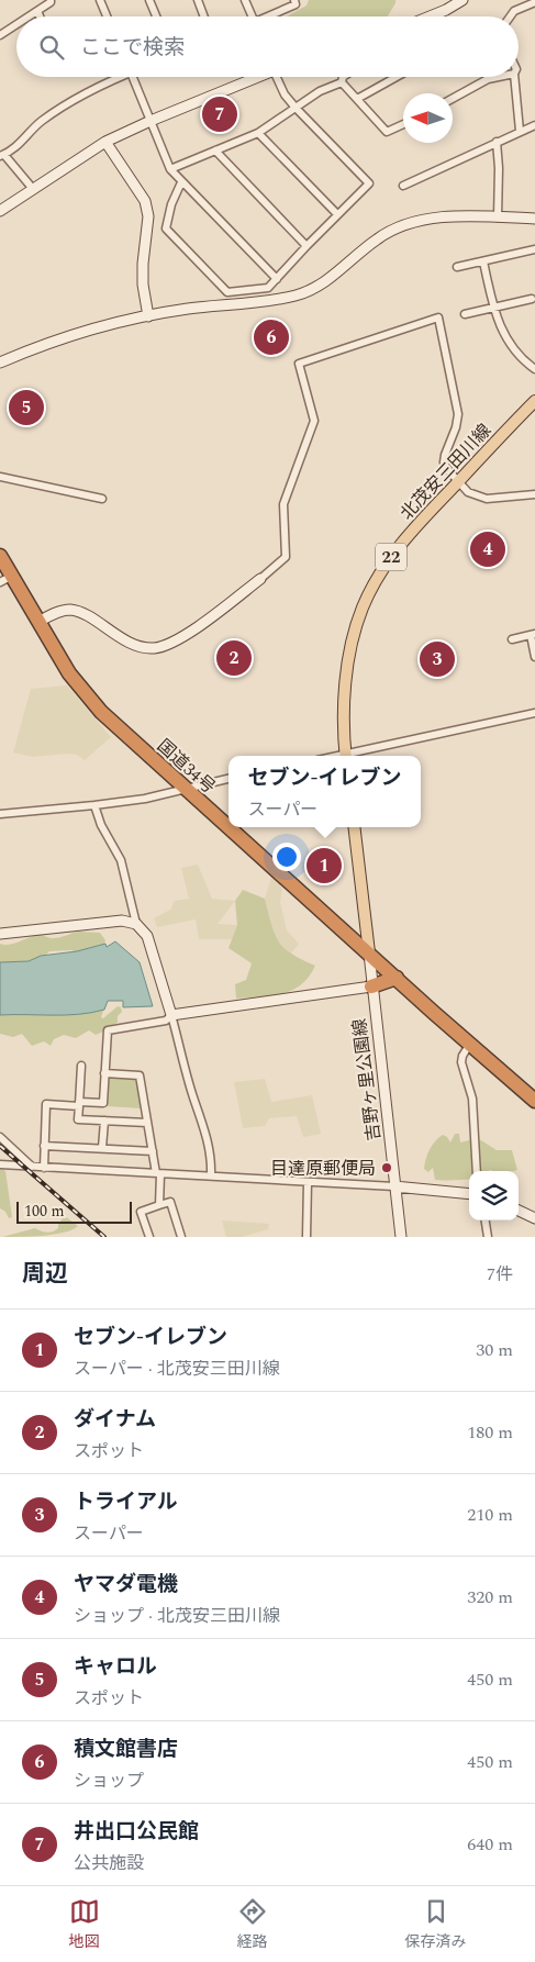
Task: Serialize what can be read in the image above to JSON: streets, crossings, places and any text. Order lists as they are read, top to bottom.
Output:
{
  "streets": {
    "highway": ["国道34号"],
    "main road": ["北茂安三田川線", "22"],
    "street": ["吉野ヶ里公園線"]
  },
  "crossings": [
    ["国道34号", "吉野ヶ里公園線"]
  ],
  "places": ["目達原郵便局"],
  "scale_bar": "100 m",
  "north": "left",
  "page": {
    "search": "ここで検索",
    "pins": [
      "7",
      "6",
      "5",
      "4",
      "2",
      "3",
      "1"
    ],
    "popup": ["セブン-イレブン", "スーパー"],
    "scale": "100 m",
    "heading": ["周辺", "7件"],
    "list": [
      {
        "mark": "1",
        "name": "セブン-イレブン",
        "note": "スーパー · 北茂安三田川線",
        "value": "30 m"
      },
      {
        "mark": "2",
        "name": "ダイナム",
        "note": "スポット",
        "value": "180 m"
      },
      {
        "mark": "3",
        "name": "トライアル",
        "note": "スーパー",
        "value": "210 m"
      },
      {
        "mark": "4",
        "name": "ヤマダ電機",
        "note": "ショップ · 北茂安三田川線",
        "value": "320 m"
      },
      {
        "mark": "5",
        "name": "キャロル",
        "note": "スポット",
        "value": "450 m"
      },
      {
        "mark": "6",
        "name": "積文館書店",
        "note": "ショップ",
        "value": "450 m"
      },
      {
        "mark": "7",
        "name": "井出口公民館",
        "note": "公共施設",
        "value": "640 m"
      }
    ],
    "nav": ["地図", "経路", "保存済み"]
  }
}
